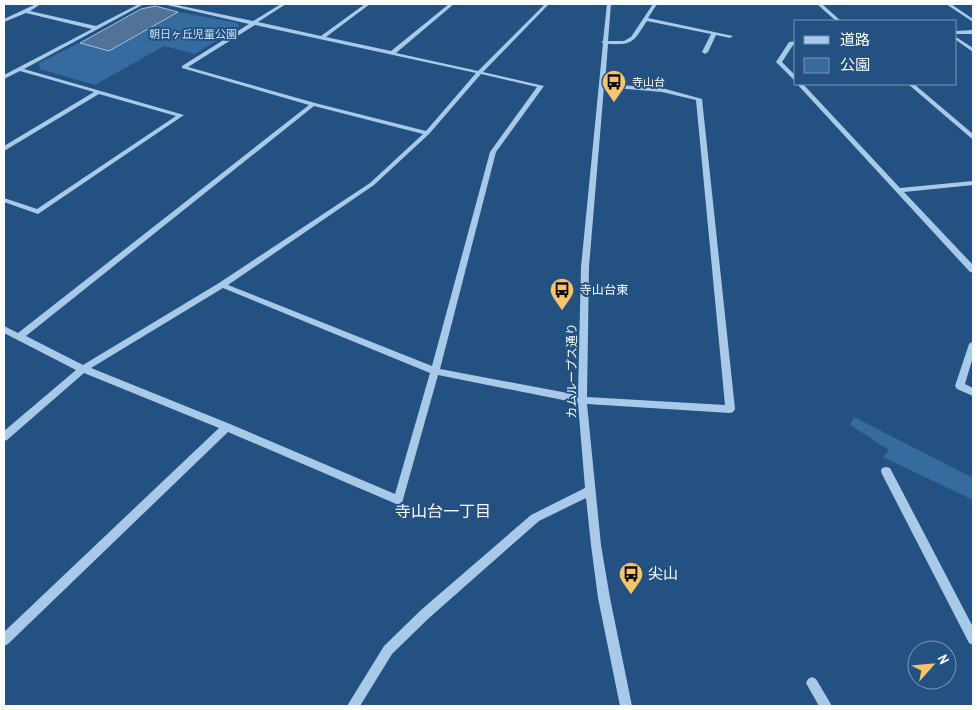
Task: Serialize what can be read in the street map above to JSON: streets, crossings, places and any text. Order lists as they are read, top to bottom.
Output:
{
  "streets": {
    "street": ["カムループス通り"]
  },
  "districts": ["寺山台一丁目"],
  "parks": ["朝日ヶ丘児童公園"],
  "places": {
    "bus stop": ["寺山台", "寺山台東", "尖山"]
  },
  "legend": ["道路", "公園"],
  "north": "top right"
}
